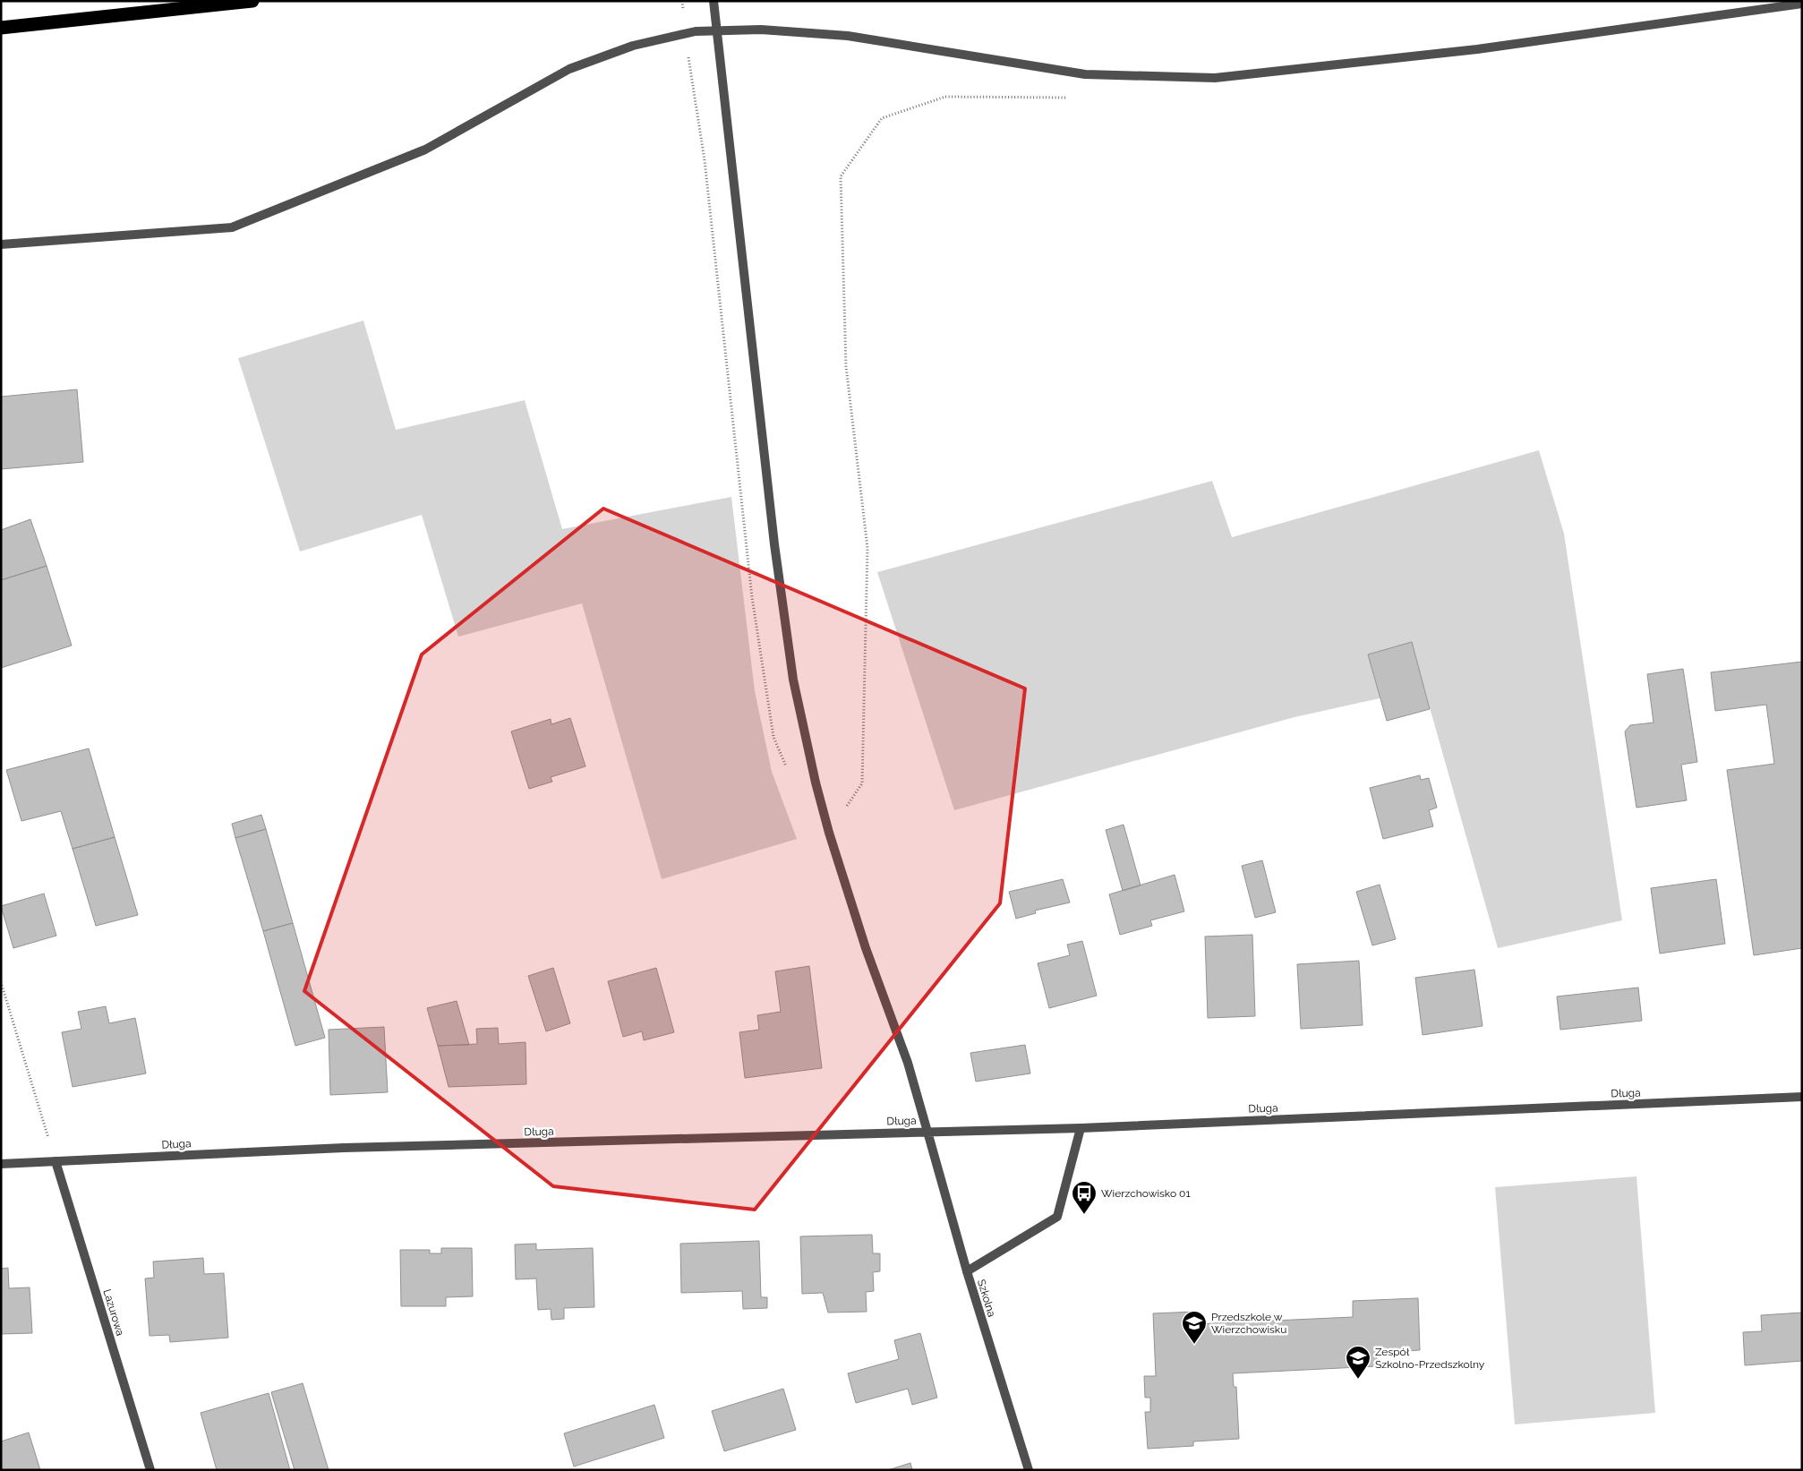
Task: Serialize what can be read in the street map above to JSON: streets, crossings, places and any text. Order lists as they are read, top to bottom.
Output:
{
  "streets": {
    "street": ["Długa", "Szkolna", "Lazurowa"]
  },
  "crossings": [
    ["Długa", "Szkolna"],
    ["Długa", "Lazurowa"]
  ],
  "places": {
    "bus stop": ["Wierzchowisko 01"],
    "school or university": ["Przedszkole w Wierzchowisku", "Zespół Szkolno-Przedszkolny"]
  }
}
